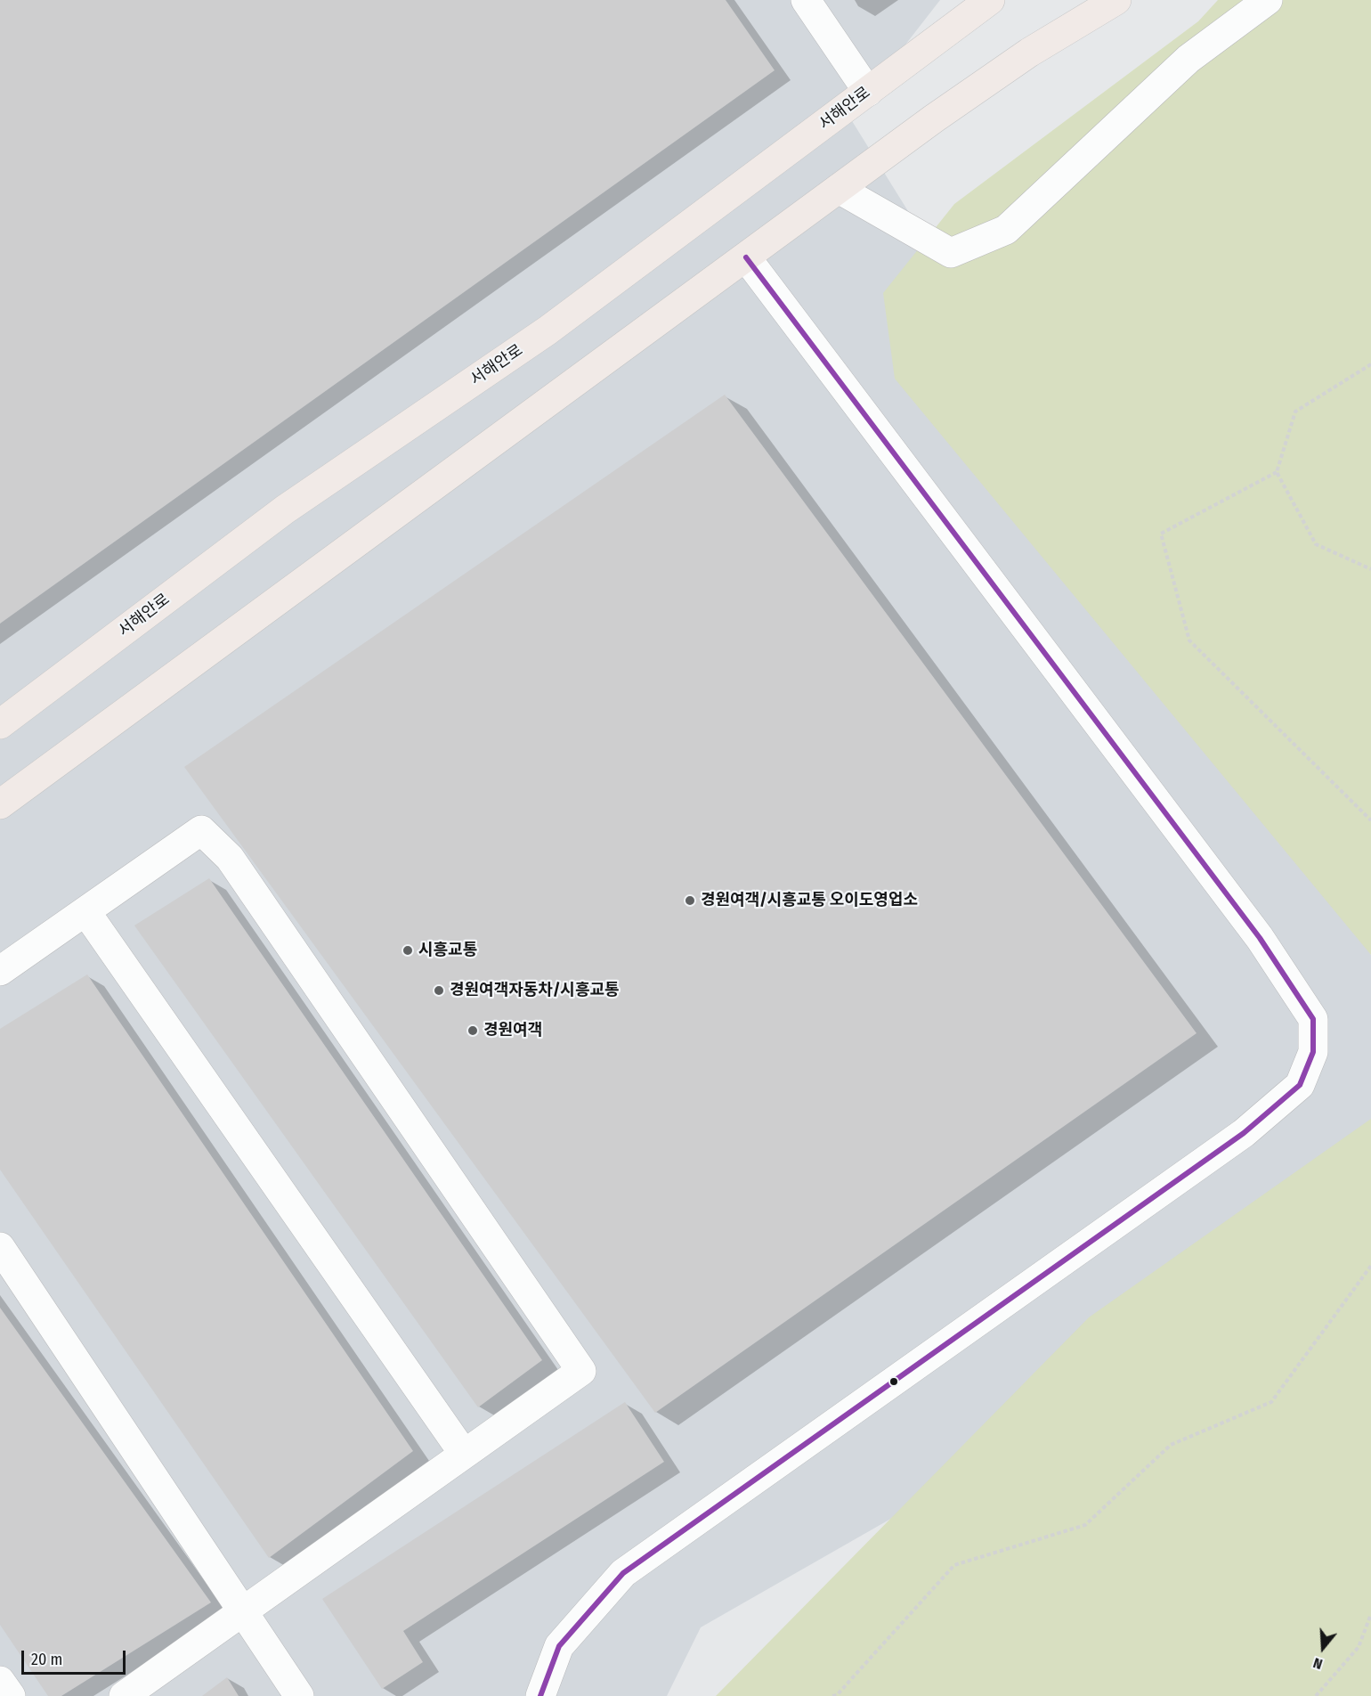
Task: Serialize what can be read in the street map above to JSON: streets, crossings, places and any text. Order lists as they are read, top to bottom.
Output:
{
  "streets": {
    "main road": ["서해안로"]
  },
  "places": [
    "경원여객/시흥교통 오이도영업소",
    "시흥교통",
    "경원여객자동차/시흥교통",
    "경원여객"
  ],
  "scale_bar": "20 m",
  "north": "bottom"
}
